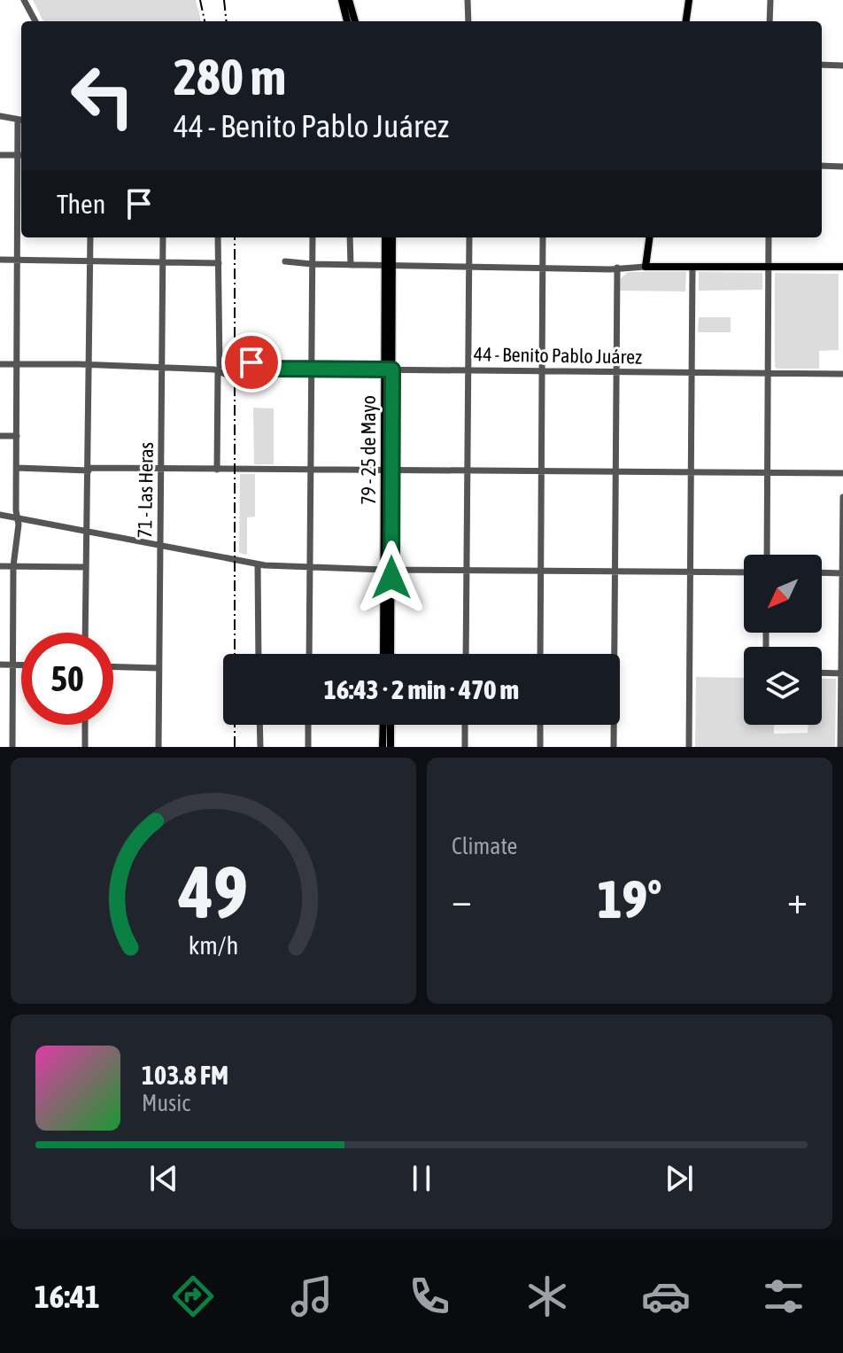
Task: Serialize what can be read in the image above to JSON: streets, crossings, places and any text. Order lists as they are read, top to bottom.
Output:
{
  "streets": {
    "main road": ["79 - 25 de Mayo"],
    "street": ["44 - Benito Pablo Juárez", "71 - Las Heras"]
  },
  "crossings": [
    ["44 - Benito Pablo Juárez", "79 - 25 de Mayo"]
  ],
  "north": "bottom left",
  "page": {
    "turn": ["280 m", "44 - Benito Pablo Juárez"],
    "then": "Then",
    "limit": "50",
    "trip": "16:43 · 2 min · 470 m",
    "tile": "Climate",
    "heat": ["−", "19°", "+"],
    "song": ["103.8 FM", "Music"],
    "tabs": "16:41",
    "gauge": ["49", "km/h"]
  }
}
